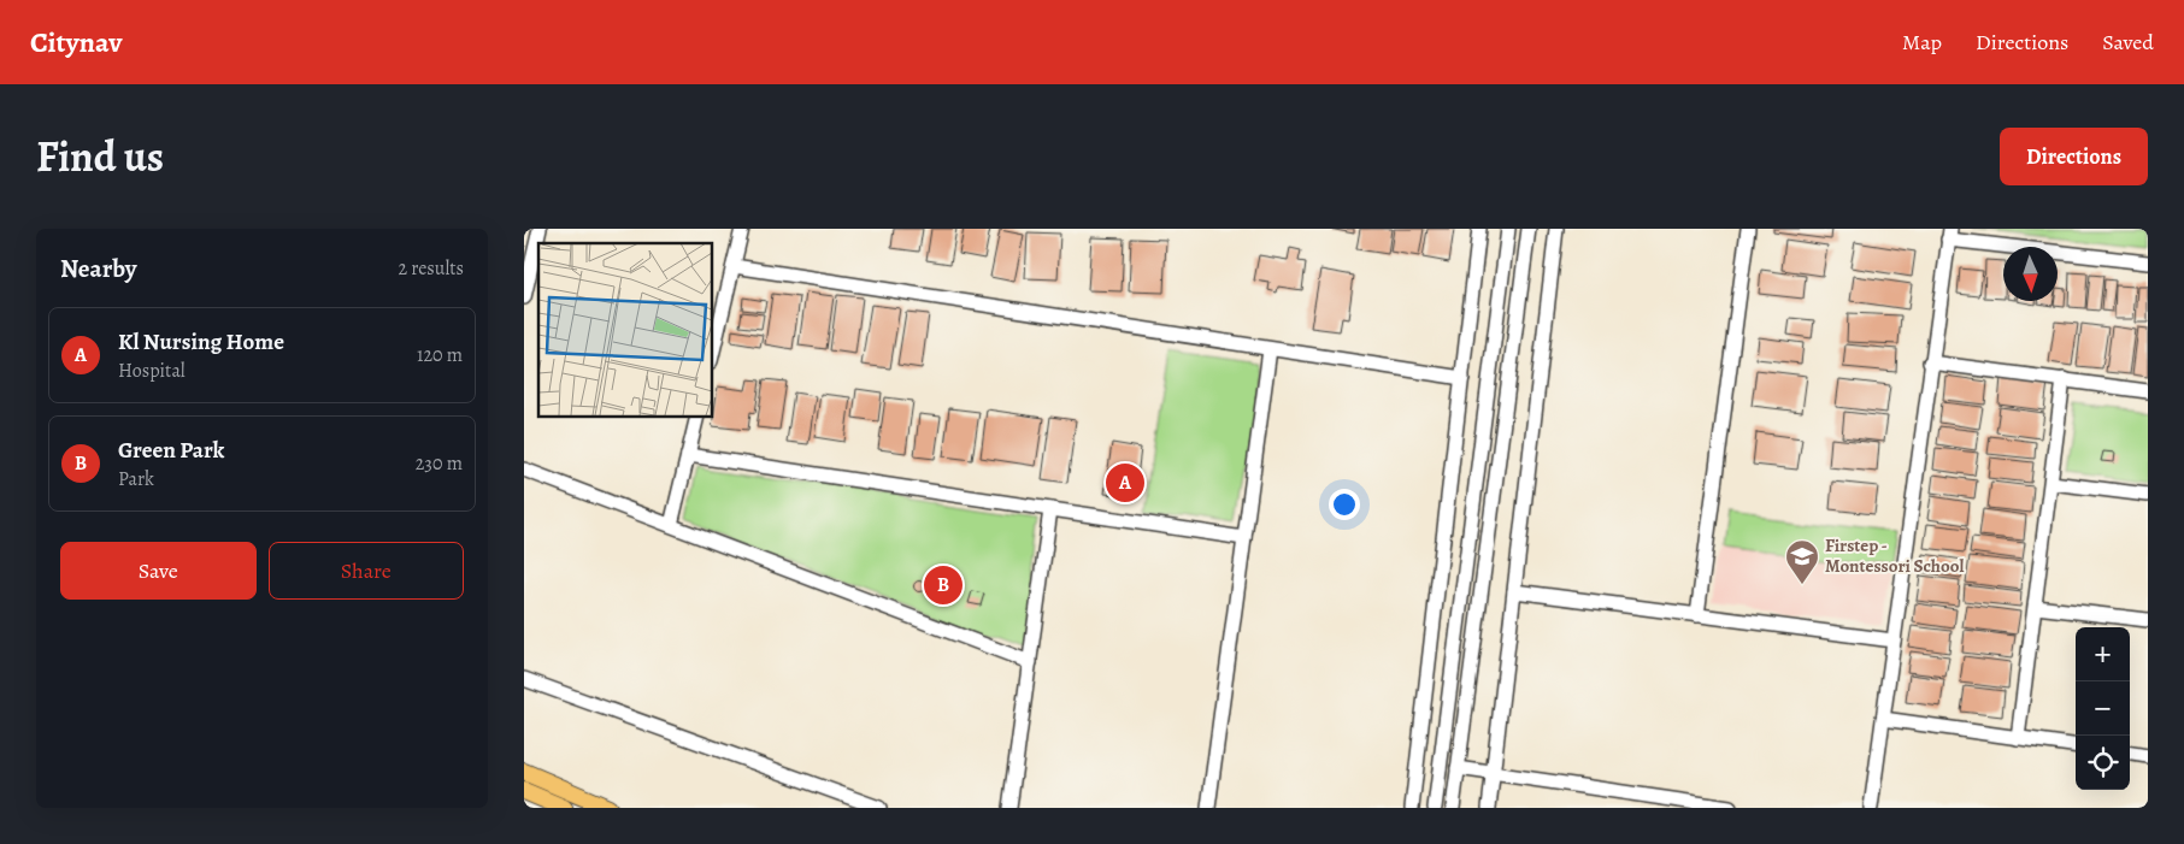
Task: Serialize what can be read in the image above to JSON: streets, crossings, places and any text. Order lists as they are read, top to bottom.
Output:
{
  "places": {
    "school or university": ["Firstep - Montessori School"]
  },
  "north": "bottom",
  "page": {
    "header": "Citynav",
    "nav": ["Map", "Directions", "Saved"],
    "title": "Find us",
    "buttons": [
      "Directions",
      ["Save", "Share"]
    ],
    "heading": ["Nearby", "2 results"],
    "list": [
      {
        "mark": "A",
        "name": "Kl Nursing Home",
        "note": "Hospital",
        "value": "120 m"
      },
      {
        "mark": "B",
        "name": "Green Park",
        "note": "Park",
        "value": "230 m"
      }
    ],
    "pins": ["A", "B"],
    "map_buttons": ["+", "−"]
  }
}
